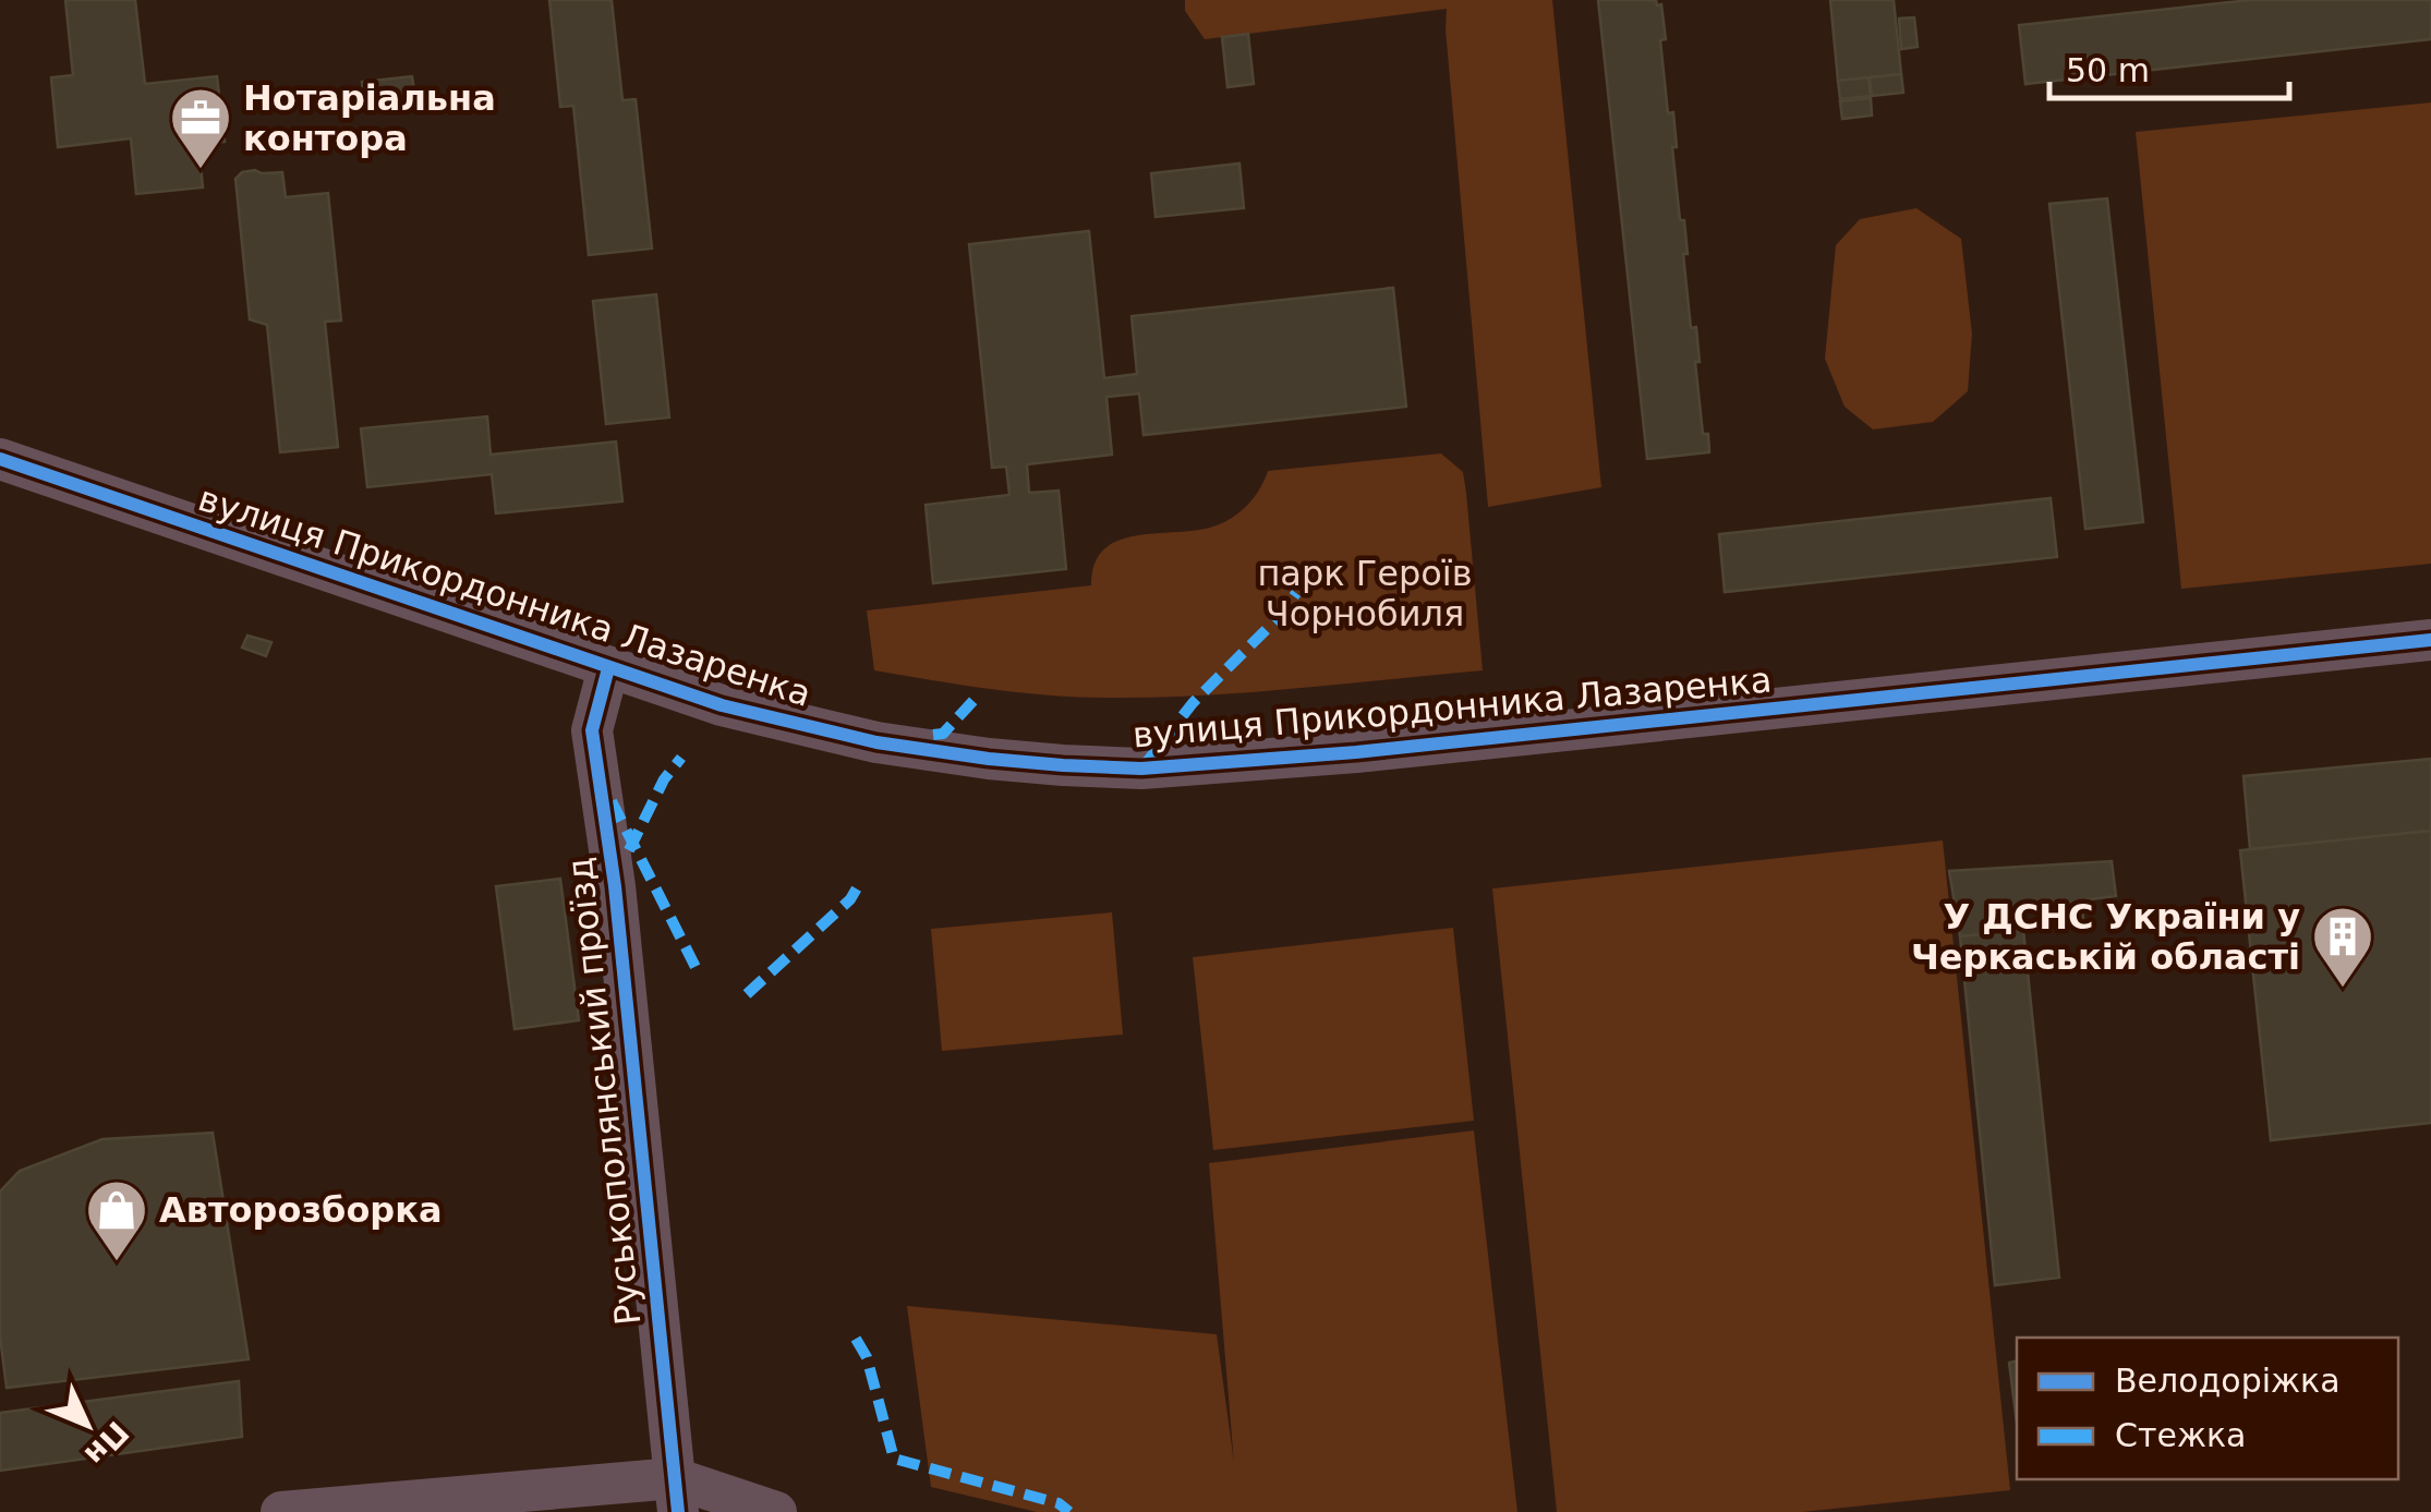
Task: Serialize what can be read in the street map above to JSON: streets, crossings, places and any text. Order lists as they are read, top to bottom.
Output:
{
  "streets": {
    "street": ["вулиця Прикордонника Лазаренка", "Руськополянський проїзд"]
  },
  "crossings": [
    ["вулиця Прикордонника Лазаренка", "Руськополянський проїзд"]
  ],
  "parks": ["парк Героїв Чорнобиля"],
  "places": {
    "office": ["Нотаріальна контора"],
    "building": ["У ДСНС України у Черкаській області"],
    "shop": ["Авторозборка"]
  },
  "legend": ["Велодоріжка", "Стежка"],
  "scale_bar": "50 m",
  "north": "bottom right"
}
